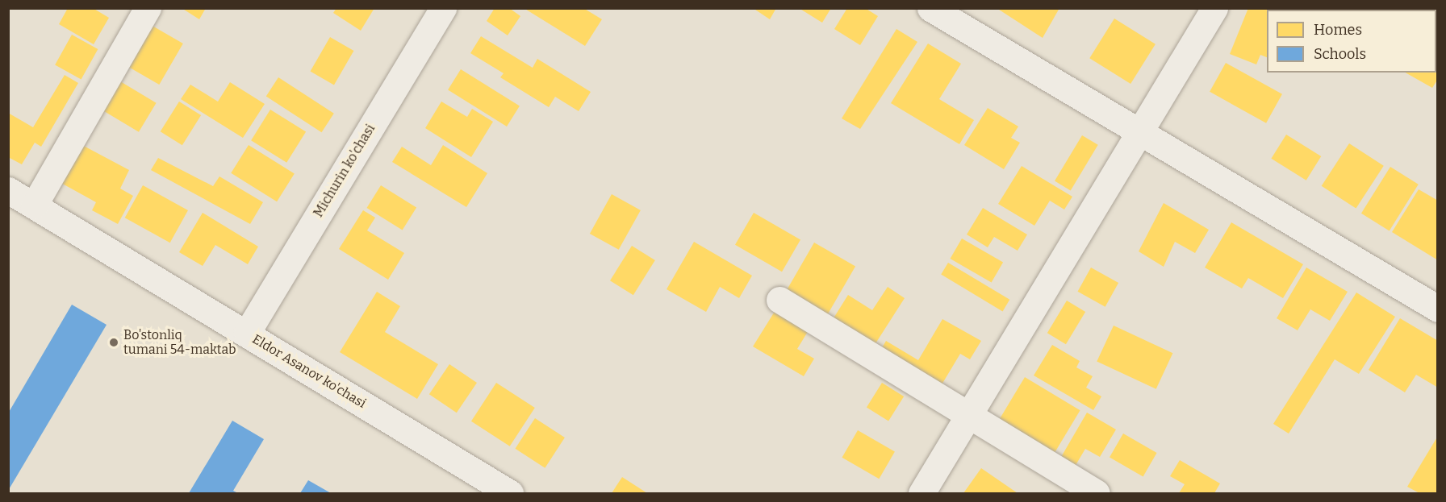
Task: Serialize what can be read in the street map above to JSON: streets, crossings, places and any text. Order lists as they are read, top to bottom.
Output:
{
  "streets": {
    "street": ["Michurin ko'chasi", "Eldor Asanov ko'chasi"]
  },
  "crossings": [
    ["Michurin ko'chasi", "Eldor Asanov ko'chasi"]
  ],
  "places": ["Bo'stonliq tumani 54-maktab"],
  "legend": ["Homes", "Schools"]
}
